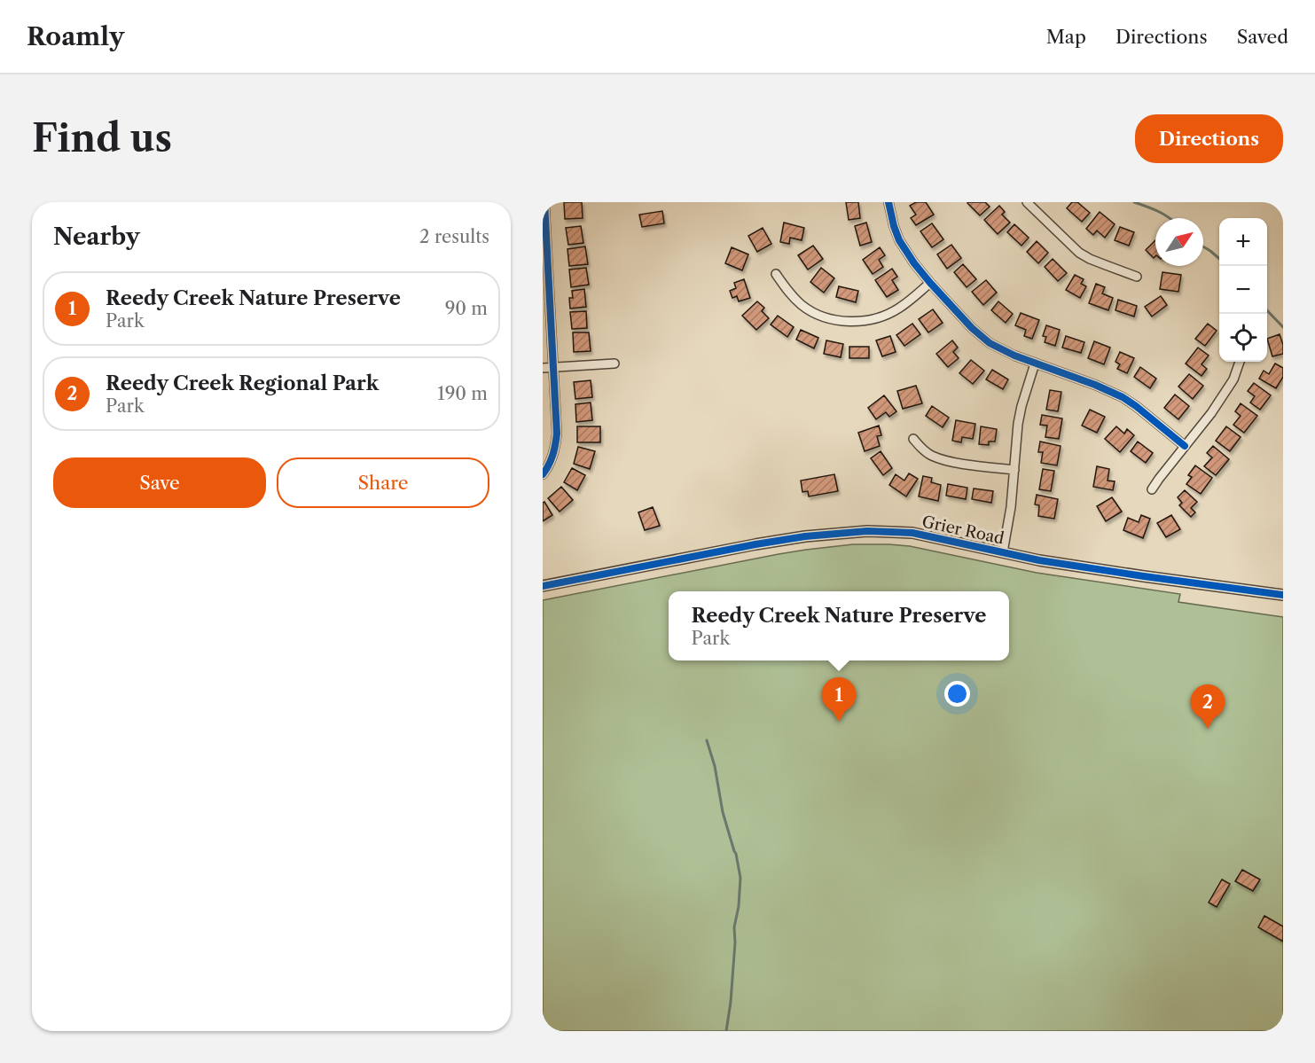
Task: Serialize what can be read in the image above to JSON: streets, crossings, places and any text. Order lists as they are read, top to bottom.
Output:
{
  "streets": {
    "street": ["Grier Road"]
  },
  "north": "top right",
  "page": {
    "header": "Roamly",
    "nav": ["Map", "Directions", "Saved"],
    "buttons": [
      "Directions",
      ["Save", "Share"]
    ],
    "title": "Find us",
    "heading": ["Nearby", "2 results"],
    "map_buttons": ["+", "−"],
    "list": [
      {
        "mark": "1",
        "name": "Reedy Creek Nature Preserve",
        "note": "Park",
        "value": "90 m"
      },
      {
        "mark": "2",
        "name": "Reedy Creek Regional Park",
        "note": "Park",
        "value": "190 m"
      }
    ],
    "popup": ["Reedy Creek Nature Preserve", "Park"],
    "pins": ["1", "2"]
  }
}
